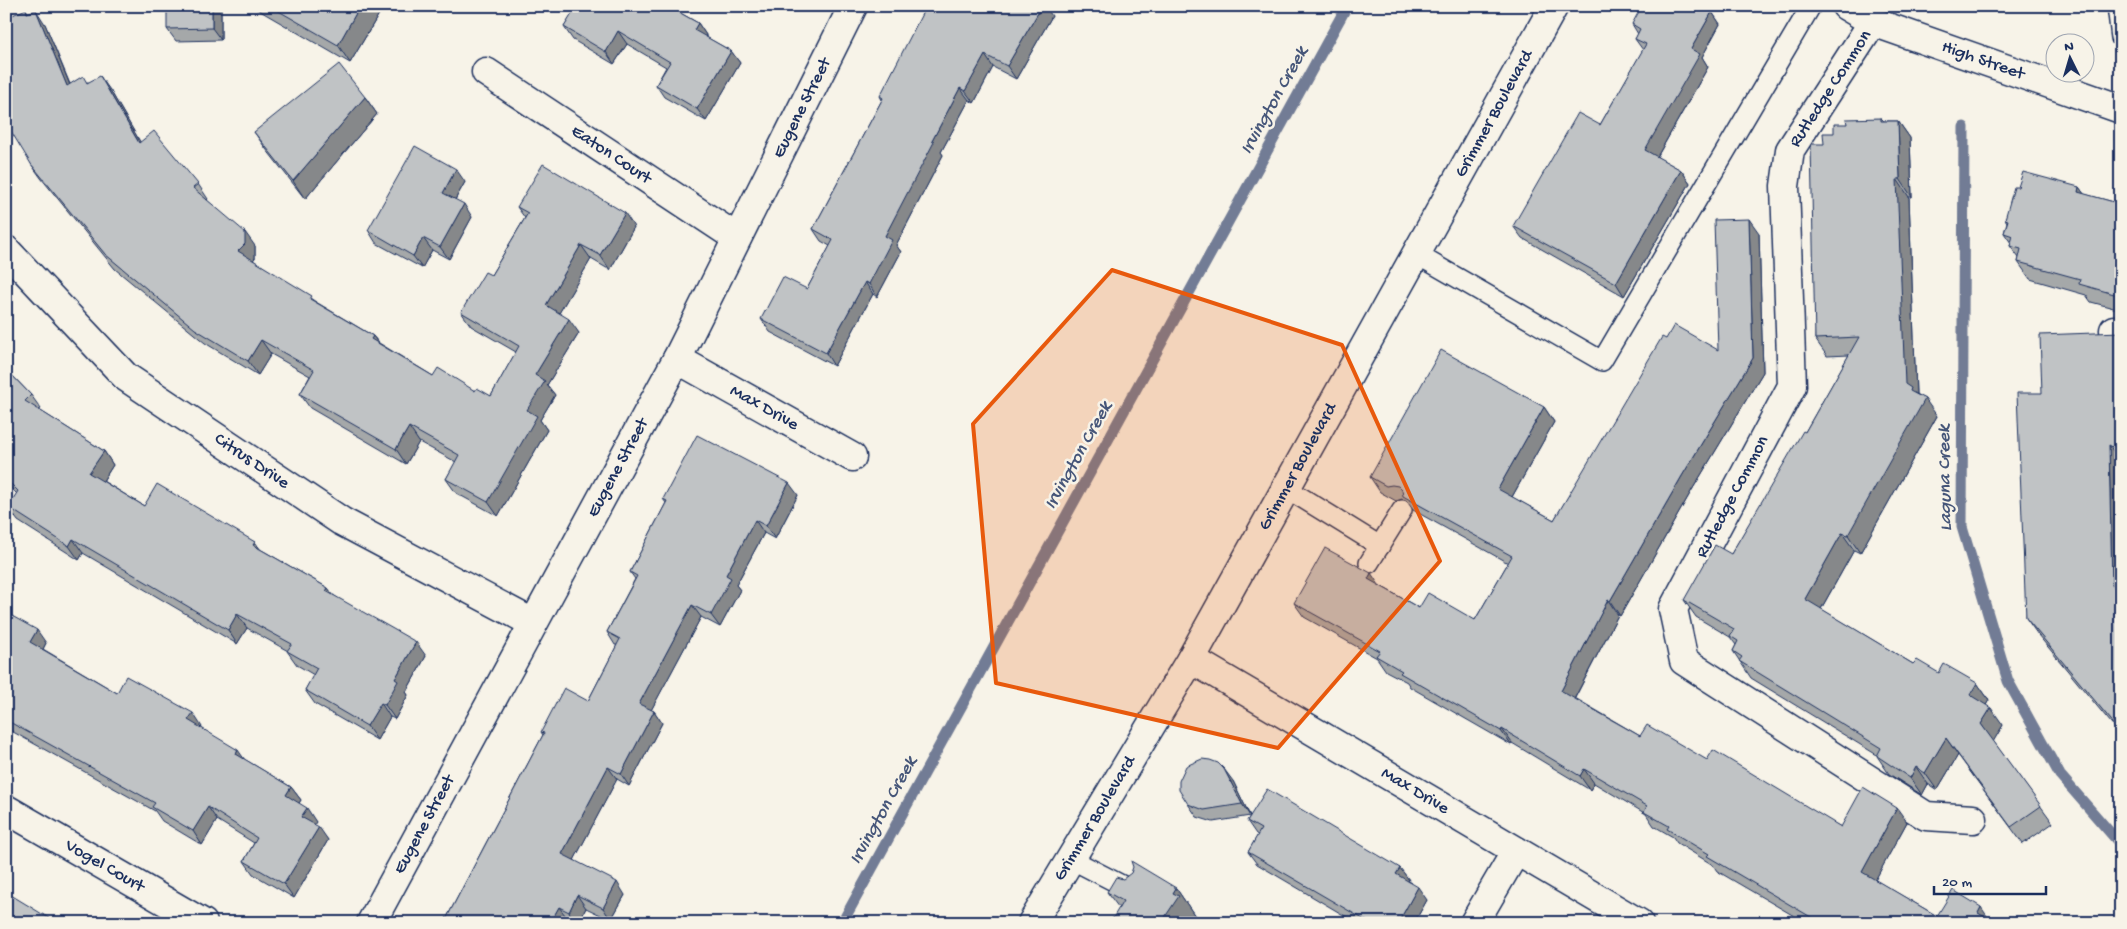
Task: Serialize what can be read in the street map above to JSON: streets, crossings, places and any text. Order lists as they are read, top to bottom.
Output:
{
  "streets": {
    "street": [
      "High Street",
      "Rutledge Common",
      "Eugene Street",
      "Grimmer Boulevard",
      "Eaton Court",
      "Max Drive",
      "Citrus Drive",
      "Vogel Court"
    ]
  },
  "crossings": [
    ["High Street", "Rutledge Common"],
    ["Eugene Street", "Eaton Court"],
    ["Eugene Street", "Max Drive"],
    ["Eugene Street", "Citrus Drive"],
    ["Grimmer Boulevard", "Max Drive"]
  ],
  "water": ["Irvington Creek", "Laguna Creek"],
  "scale_bar": "20 m",
  "north": "top"
}
